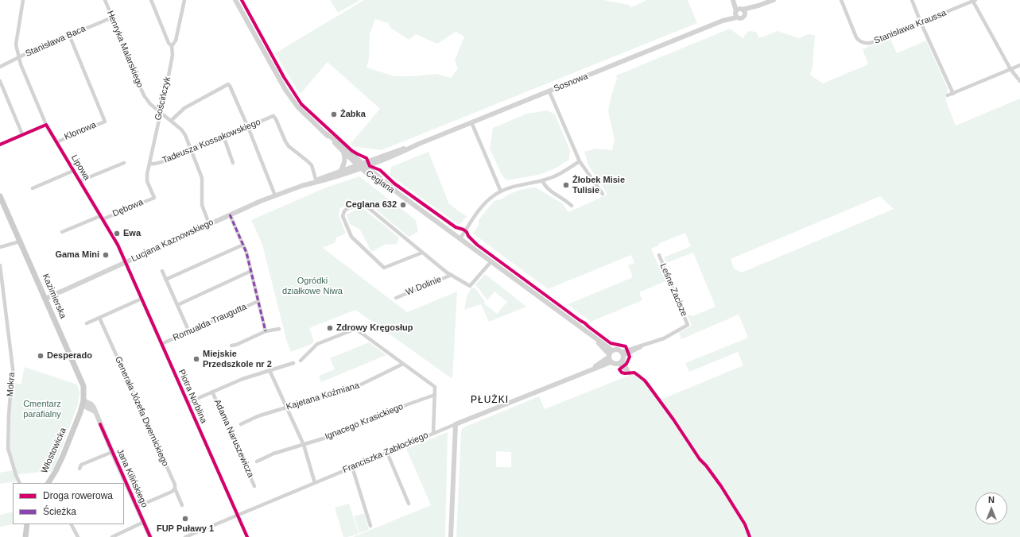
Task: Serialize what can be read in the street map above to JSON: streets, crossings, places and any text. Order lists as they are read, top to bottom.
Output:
{
  "streets": {
    "main road": ["Kazimierska", "Włostowicka"],
    "street": [
      "Stanisława Kraussa",
      "Stanisława Baca",
      "Henryka Malarskiego",
      "Sosnowa",
      "Gościńczyk",
      "Klonowa",
      "Tadeusza Kossakowskiego",
      "Lipowa",
      "Ceglana",
      "Dębowa",
      "Lucjana Kaznowskiego",
      "W Dolinie",
      "Leśne Zacisze",
      "Romualda Traugutta",
      "Mokra",
      "Piotra Norblina",
      "Kajetana Koźmiana",
      "Generała Józefa Dwernickiego",
      "Ignacego Krasickiego",
      "Adama Naruszewicza",
      "Franciszka Zabłockiego",
      "Jana Kilińskiego"
    ]
  },
  "crossings": [
    ["Stanisława Baca", "Henryka Malarskiego"],
    ["Stanisława Baca", "Klonowa"],
    ["Stanisława Baca", "Lipowa"],
    ["Henryka Malarskiego", "Gościńczyk"],
    ["Henryka Malarskiego", "Tadeusza Kossakowskiego"],
    ["Henryka Malarskiego", "Lucjana Kaznowskiego"],
    ["Sosnowa", "Ceglana"],
    ["Sosnowa", "Lucjana Kaznowskiego"],
    ["Gościńczyk", "Tadeusza Kossakowskiego"],
    ["Gościńczyk", "Dębowa"],
    ["Klonowa", "Lipowa"],
    ["Tadeusza Kossakowskiego", "Lucjana Kaznowskiego"],
    ["Lipowa", "Dębowa"],
    ["Lipowa", "Lucjana Kaznowskiego"],
    ["Lipowa", "Piotra Norblina"],
    ["Ceglana", "Lucjana Kaznowskiego"],
    ["Ceglana", "Franciszka Zabłockiego"],
    ["Lucjana Kaznowskiego", "Kazimierska"],
    ["Lucjana Kaznowskiego", "Piotra Norblina"],
    ["Kazimierska", "Włostowicka"],
    ["Kazimierska", "Jana Kilińskiego"],
    ["Romualda Traugutta", "Piotra Norblina"],
    ["Piotra Norblina", "Franciszka Zabłockiego"],
    ["Włostowicka", "Jana Kilińskiego"]
  ],
  "districts": ["PŁUŻKI"],
  "parks": ["Ogródki działkowe Niwa", "Cmentarz parafialny"],
  "places": [
    "Żabka",
    "Żłobek Misie Tulisie",
    "Ceglana 632",
    "Ewa",
    "Gama Mini",
    "Zdrowy Kręgosłup",
    "Desperado",
    "Miejskie Przedszkole nr 2",
    "FUP Puławy 1"
  ],
  "legend": ["Droga rowerowa", "Ścieżka"],
  "north": "top"
}
